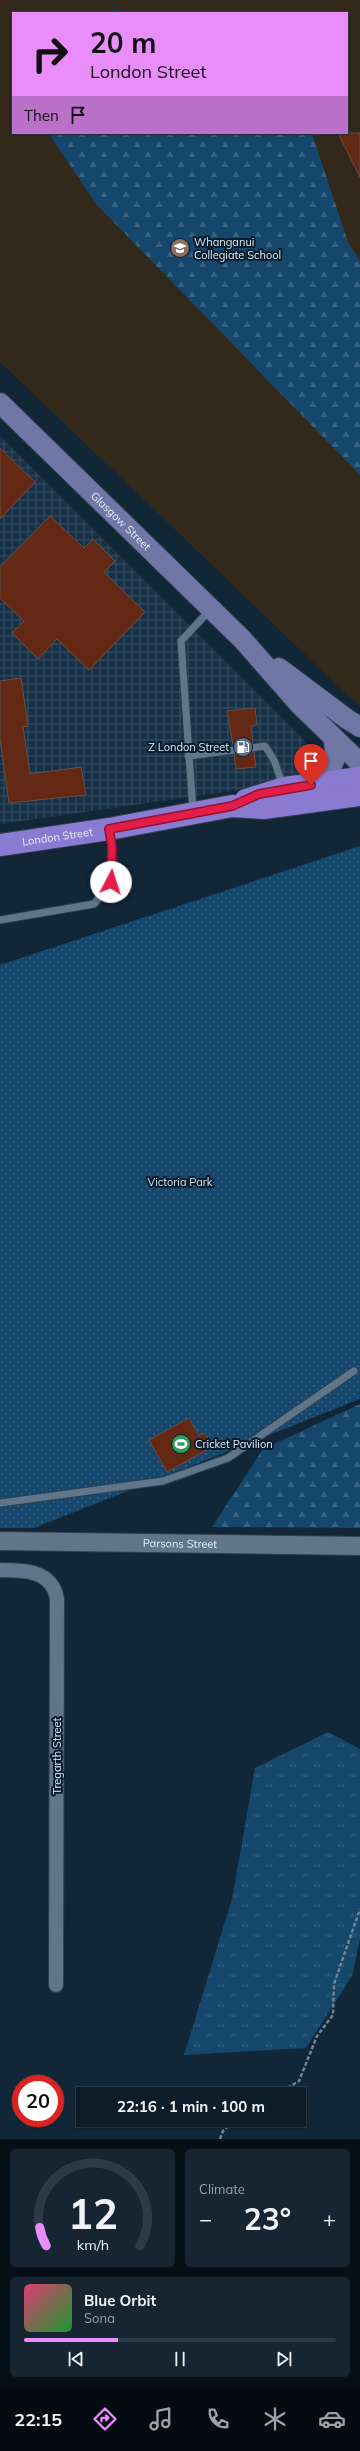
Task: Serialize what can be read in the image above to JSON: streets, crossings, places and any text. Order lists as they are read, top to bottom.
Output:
{
  "streets": {
    "highway": ["London Street"],
    "main road": ["Glasgow Street"],
    "street": ["Parsons Street", "Tregarth Street"]
  },
  "parks": ["Victoria Park"],
  "places": {
    "school or university": ["Whanganui Collegiate School"],
    "fuel station": ["Z London Street"],
    "sports": ["Cricket Pavilion"]
  },
  "page": {
    "turn": ["20 m", "London Street"],
    "then": "Then",
    "limit": "20",
    "trip": "22:16 · 1 min · 100 m",
    "tile": "Climate",
    "heat": ["−", "23°", "+"],
    "song": ["Blue Orbit", "Sona"],
    "tabs": "22:15",
    "gauge": ["12", "km/h"]
  }
}
